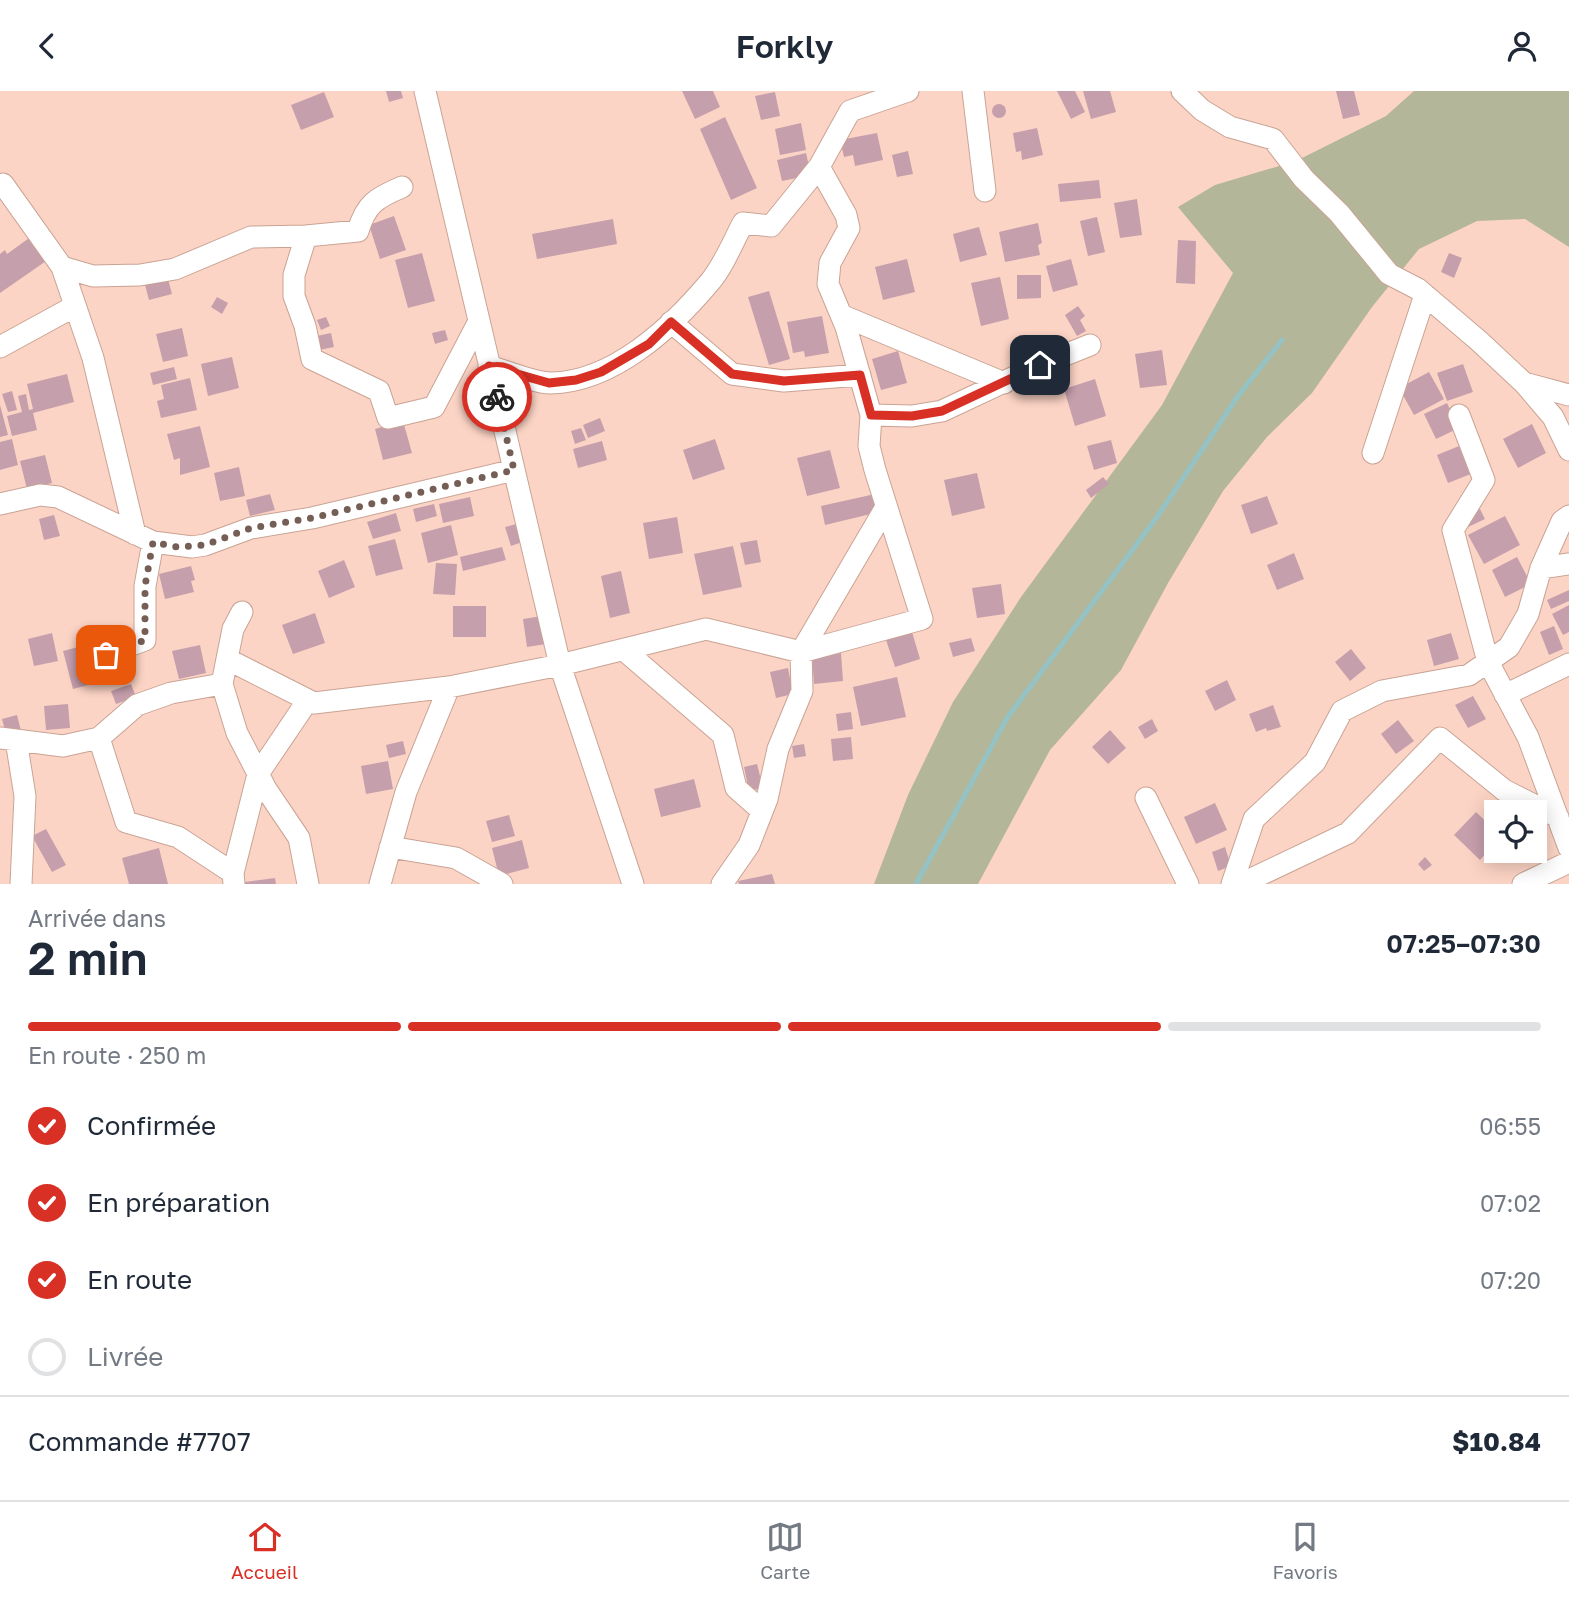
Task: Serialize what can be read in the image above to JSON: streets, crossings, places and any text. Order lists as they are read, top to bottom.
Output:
{
  "page": {
    "header": "Forkly",
    "heading": ["2 min", "Arrivée dans", "07:25–07:30"],
    "panel": ["Commande #7707", "$10.84"],
    "bar": "En route · 250 m",
    "list": [
      ["Confirmée", "06:55"],
      ["En préparation", "07:02"],
      ["En route", "07:20"],
      "Livrée"
    ],
    "tabs": ["Accueil", "Carte", "Favoris"]
  }
}
